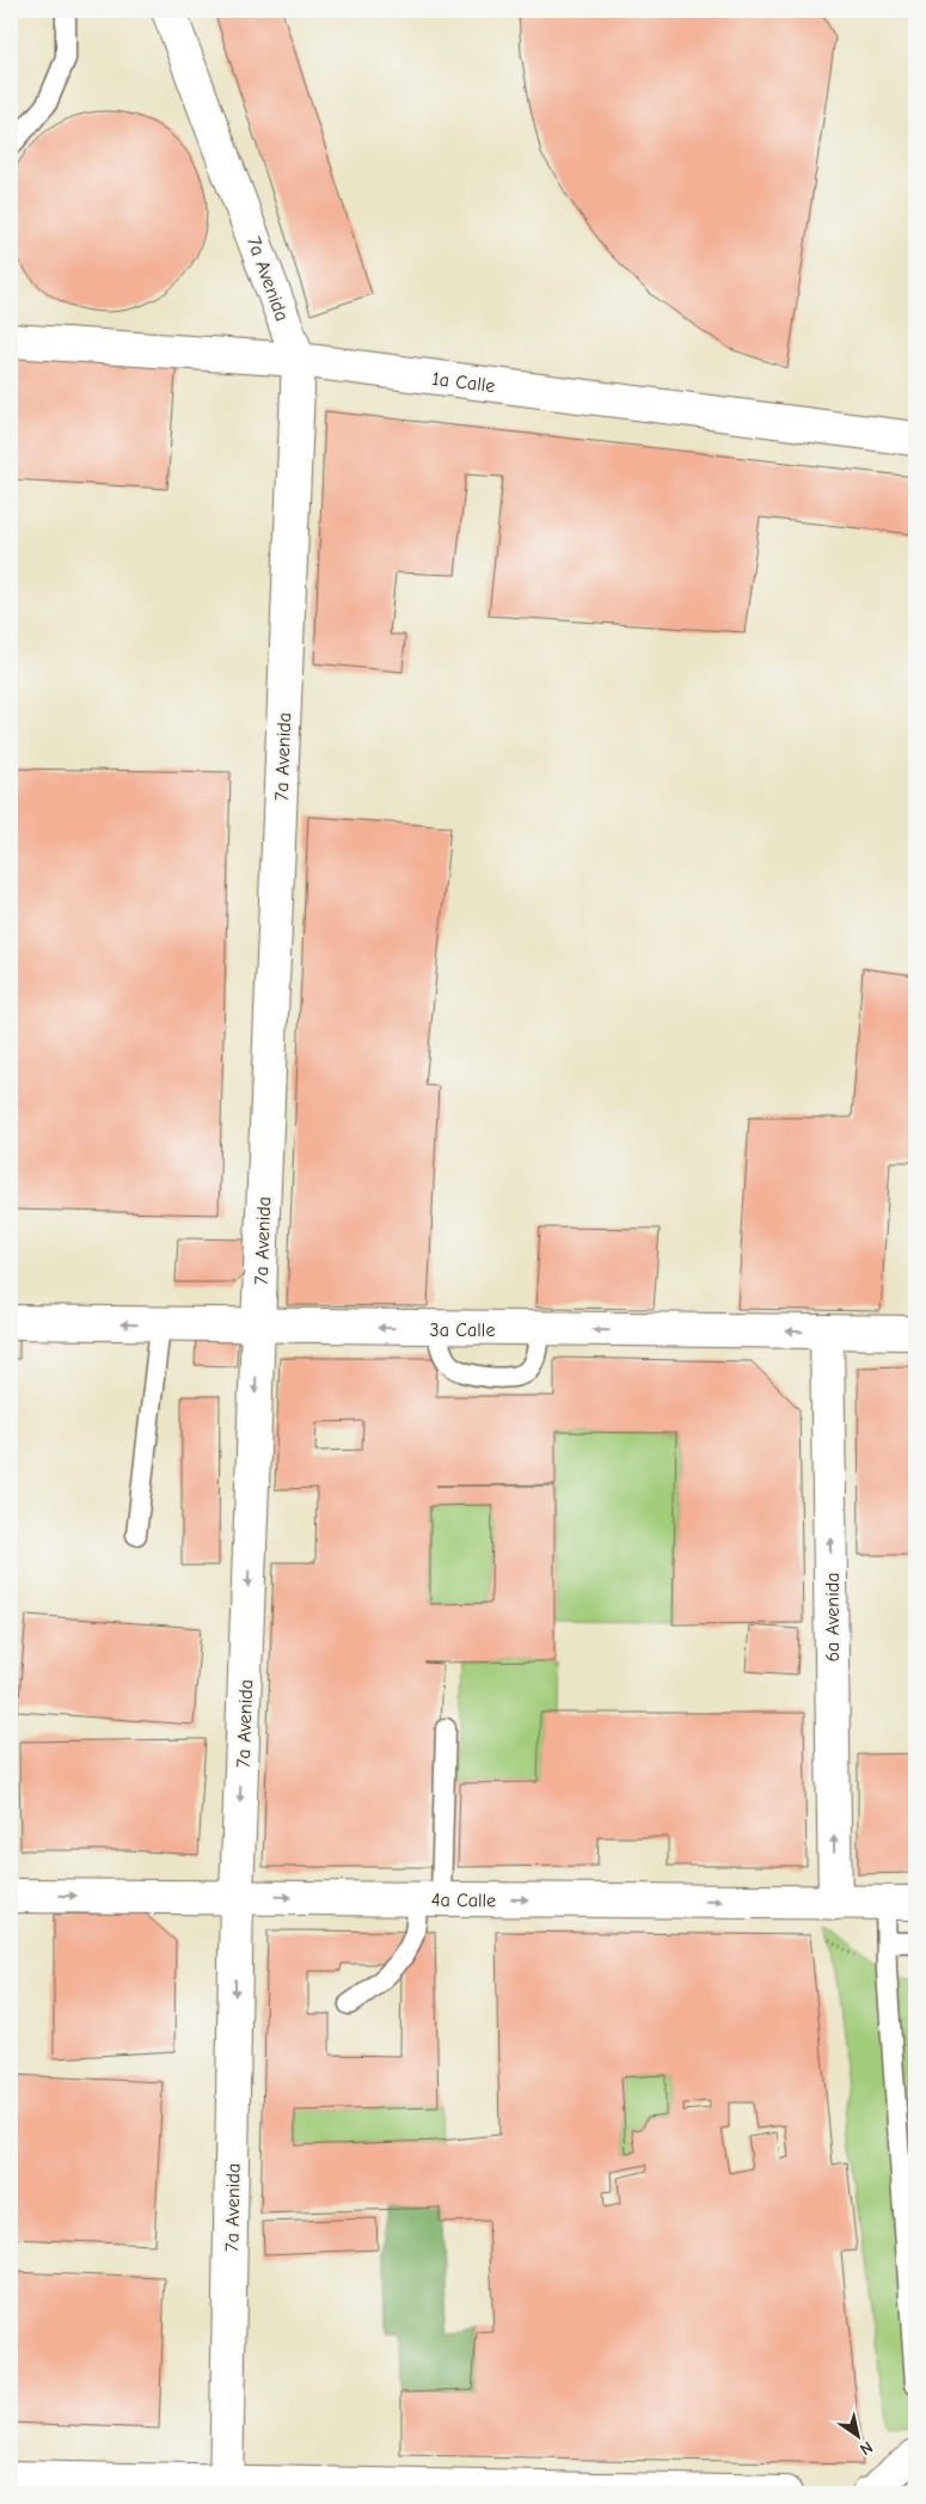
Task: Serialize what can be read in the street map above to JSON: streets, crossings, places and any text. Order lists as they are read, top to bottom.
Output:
{
  "streets": {
    "street": [
      "7a Avenida",
      "1a Calle",
      "3a Calle",
      "6a Avenida",
      "4a Calle"
    ]
  },
  "crossings": [
    ["7a Avenida", "1a Calle"],
    ["7a Avenida", "3a Calle"],
    ["7a Avenida", "4a Calle"],
    ["3a Calle", "6a Avenida"],
    ["6a Avenida", "4a Calle"]
  ],
  "one_way": [
    "7a Avenida",
    "3a Calle",
    "6a Avenida",
    "4a Calle"
  ],
  "north": "bottom right"
}
